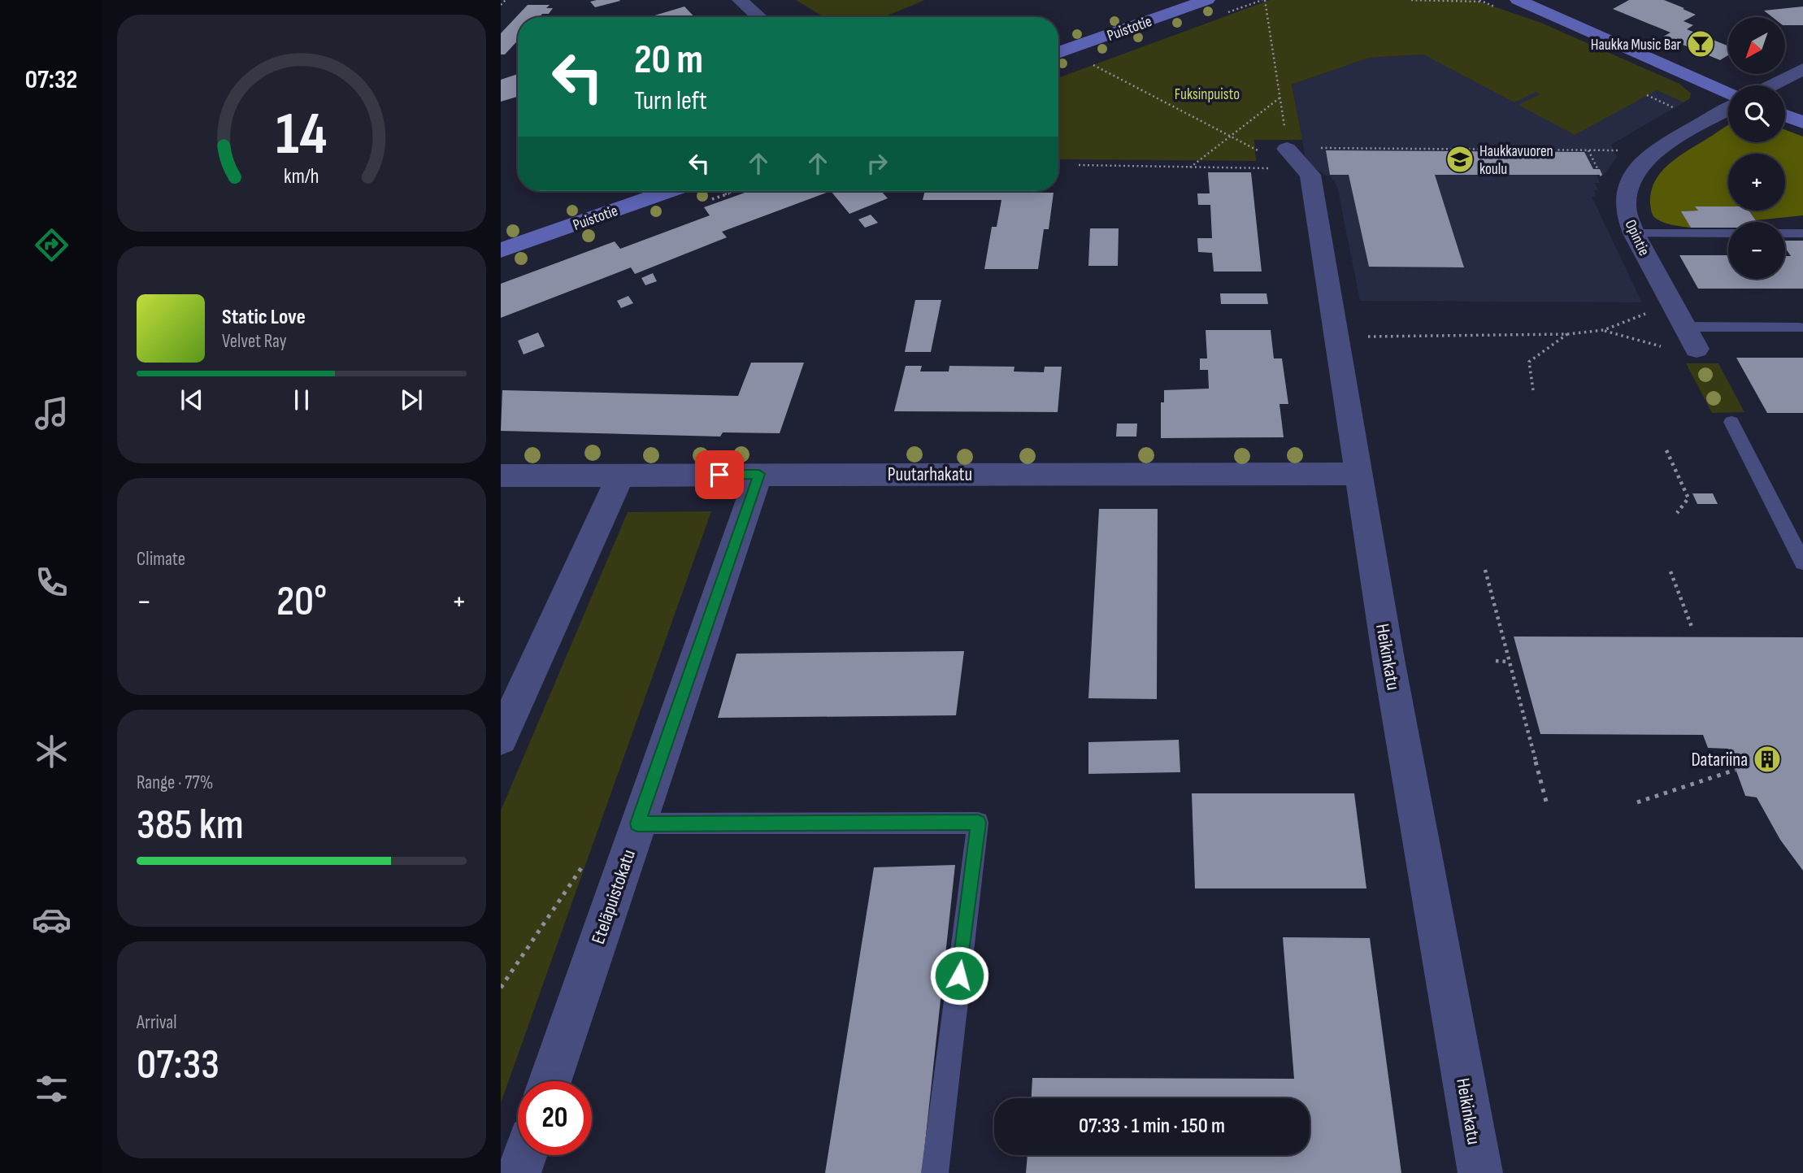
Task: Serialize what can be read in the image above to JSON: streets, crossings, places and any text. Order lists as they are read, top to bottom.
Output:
{
  "streets": {
    "main road": ["Puistotie"],
    "street": [
      "Opintie",
      "Puutarhakatu",
      "Heikinkatu",
      "Eteläpuistokatu"
    ]
  },
  "crossings": [
    ["Puutarhakatu", "Heikinkatu"],
    ["Puutarhakatu", "Eteläpuistokatu"]
  ],
  "parks": ["Fuksinpuisto"],
  "places": {
    "bar": ["Haukka Music Bar"],
    "school or university": ["Haukkavuoren koulu"],
    "building": ["Datariina"]
  },
  "north": "bottom left",
  "page": {
    "tabs": "07:32",
    "map_buttons": ["+", "−"],
    "turn": ["20 m", "Turn left"],
    "song": ["Static Love", "Velvet Ray"],
    "tile": [
      "Climate",
      ["Range · 77%", "385 km"],
      ["Arrival", "07:33"]
    ],
    "heat": ["−", "20°", "+"],
    "limit": "20",
    "trip": "07:33 · 1 min · 150 m",
    "gauge": ["14", "km/h"]
  }
}
